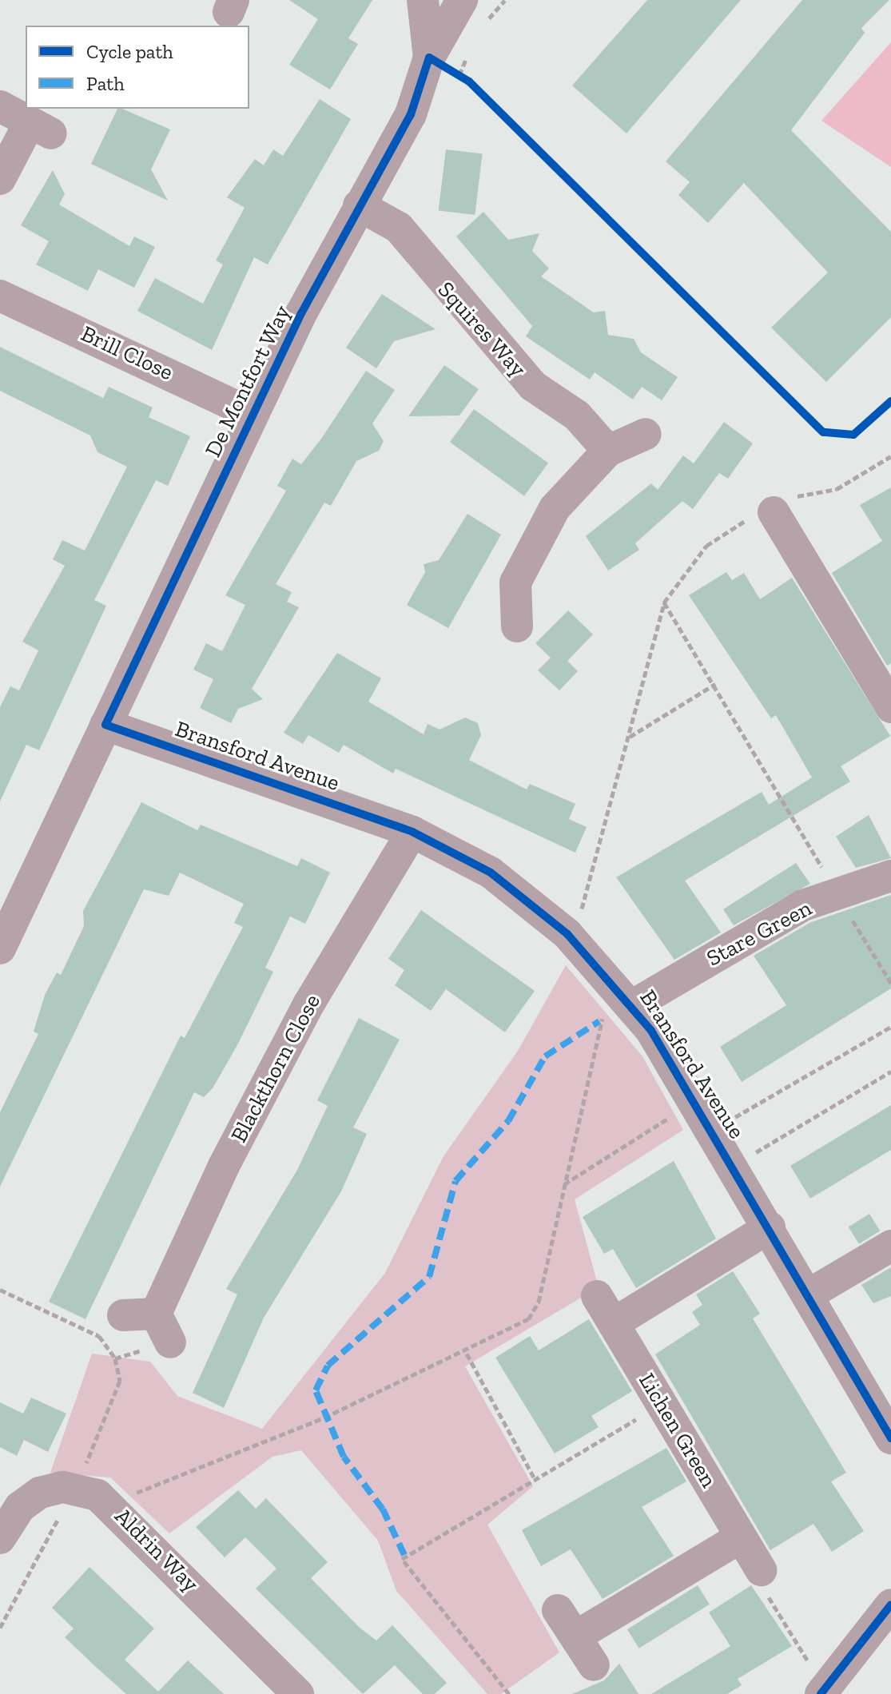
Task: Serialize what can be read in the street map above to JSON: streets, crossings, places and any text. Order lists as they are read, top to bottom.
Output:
{
  "streets": {
    "street": [
      "Squires Way",
      "Brill Close",
      "De Montfort Way",
      "Bransford Avenue",
      "Stare Green",
      "Blackthorn Close",
      "Lichen Green",
      "Aldrin Way"
    ]
  },
  "crossings": [
    ["Squires Way", "De Montfort Way"],
    ["Brill Close", "De Montfort Way"],
    ["De Montfort Way", "Bransford Avenue"],
    ["Bransford Avenue", "Stare Green"],
    ["Bransford Avenue", "Blackthorn Close"]
  ],
  "legend": ["Cycle path", "Path"]
}
